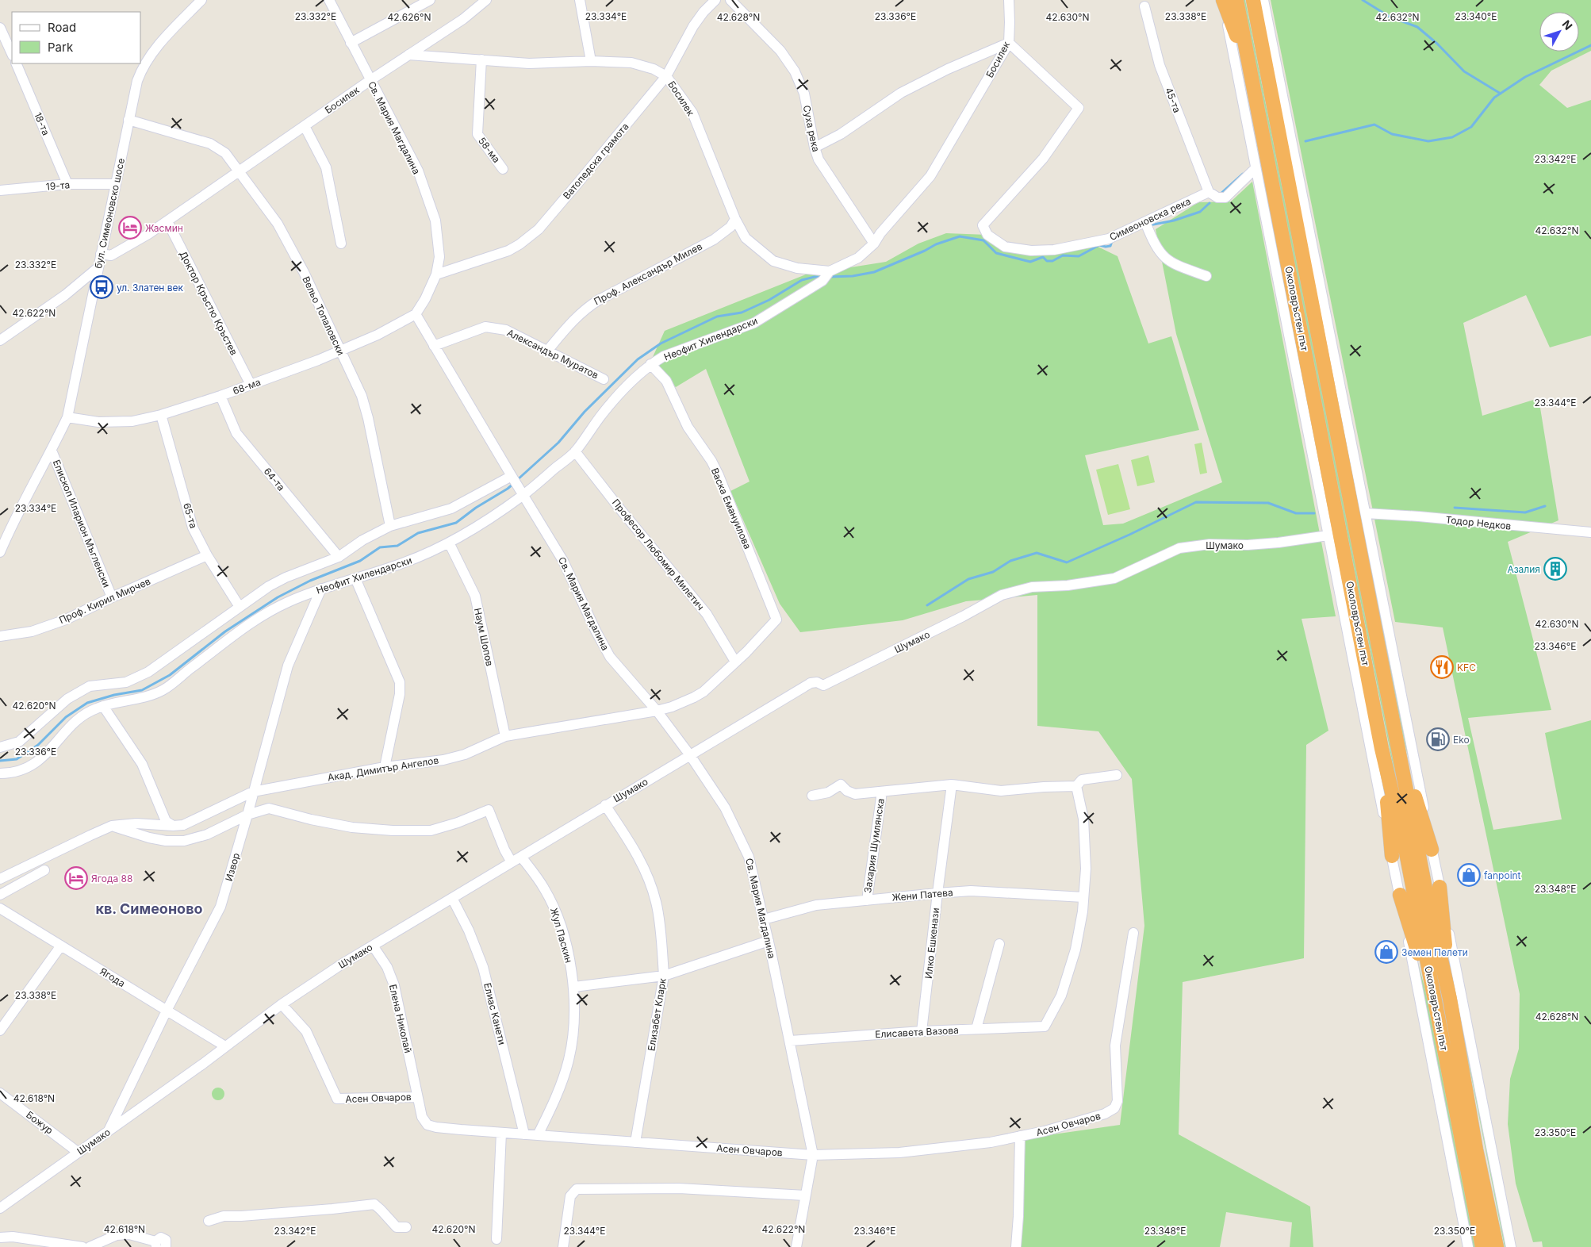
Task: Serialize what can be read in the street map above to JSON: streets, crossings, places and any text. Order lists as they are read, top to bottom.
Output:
{
  "streets": {
    "highway": ["Околовръстен път"],
    "street": [
      "Босилек",
      "45-та",
      "18-та",
      "Св. Мария Магдалина",
      "Суха река",
      "58-ма",
      "Ватопедска грамота",
      "19-та",
      "бул. Симеоновско шосе",
      "Симеоновска река",
      "Проф. Александър Милев",
      "Доктор Кръстю Кръстев",
      "Вельо Топаловски",
      "Неофит Хилендарски",
      "Александър Муратов",
      "68-ма",
      "64-та",
      "Васка Емануилова",
      "65-та",
      "Тодор Недков",
      "Епископ Иларион Мъгленски",
      "Шумако",
      "Професор Любомир Милетич",
      "Проф. Кирил Мирчев",
      "Наум Шопов",
      "Акад. Димитър Ангелов",
      "Захария Шумлянска",
      "Извор",
      "Жени Патева",
      "Жул Паскин",
      "Илко Ешкенази",
      "Ягода",
      "Елиас Канети",
      "Елизабет Кларк",
      "Елена Николай",
      "Елисавета Вазова",
      "Асен Овчаров",
      "Божур"
    ]
  },
  "crossings": [
    ["Босилек", "Св. Мария Магдалина"],
    ["Босилек", "Суха река"],
    ["Босилек", "58-ма"],
    ["Босилек", "Ватопедска грамота"],
    ["Босилек", "бул. Симеоновско шосе"],
    ["Босилек", "Симеоновска река"],
    ["Босилек", "Проф. Александър Милев"],
    ["Босилек", "Доктор Кръстю Кръстев"],
    ["Босилек", "Вельо Топаловски"],
    ["Босилек", "Неофит Хилендарски"],
    ["45-та", "Симеоновска река"],
    ["18-та", "19-та"],
    ["Св. Мария Магдалина", "Ватопедска грамота"],
    ["Св. Мария Магдалина", "Неофит Хилендарски"],
    ["Св. Мария Магдалина", "Александър Муратов"],
    ["Св. Мария Магдалина", "68-ма"],
    ["Св. Мария Магдалина", "Шумако"],
    ["Св. Мария Магдалина", "Акад. Димитър Ангелов"],
    ["Св. Мария Магдалина", "Жени Патева"],
    ["Св. Мария Магдалина", "Елисавета Вазова"],
    ["Св. Мария Магдалина", "Асен Овчаров"],
    ["19-та", "бул. Симеоновско шосе"],
    ["бул. Симеоновско шосе", "Вельо Топаловски"],
    ["бул. Симеоновско шосе", "68-ма"],
    ["бул. Симеоновско шосе", "Епископ Иларион Мъгленски"],
    ["Проф. Александър Милев", "Александър Муратов"],
    ["Доктор Кръстю Кръстев", "68-ма"],
    ["Вельо Топаловски", "68-ма"],
    ["Неофит Хилендарски", "Васка Емануилова"],
    ["Неофит Хилендарски", "Професор Любомир Милетич"],
    ["Неофит Хилендарски", "Наум Шопов"],
    ["Неофит Хилендарски", "Извор"],
    ["68-ма", "64-та"],
    ["68-ма", "65-та"],
    ["Васка Емануилова", "Акад. Димитър Ангелов"],
    ["65-та", "Проф. Кирил Мирчев"],
    ["Епископ Иларион Мъгленски", "Проф. Кирил Мирчев"],
    ["Шумако", "Извор"],
    ["Шумако", "Жул Паскин"],
    ["Шумако", "Ягода"],
    ["Шумако", "Елиас Канети"],
    ["Шумако", "Елизабет Кларк"],
    ["Шумако", "Елена Николай"],
    ["Шумако", "Асен Овчаров"],
    ["Шумако", "Божур"],
    ["Професор Любомир Милетич", "Акад. Димитър Ангелов"],
    ["Наум Шопов", "Акад. Димитър Ангелов"],
    ["Акад. Димитър Ангелов", "Извор"],
    ["Захария Шумлянска", "Жени Патева"],
    ["Извор", "Ягода"],
    ["Жени Патева", "Илко Ешкенази"],
    ["Жени Патева", "Елисавета Вазова"],
    ["Жул Паскин", "Асен Овчаров"],
    ["Илко Ешкенази", "Елисавета Вазова"],
    ["Елиас Канети", "Асен Овчаров"],
    ["Елизабет Кларк", "Асен Овчаров"],
    ["Елена Николай", "Асен Овчаров"]
  ],
  "districts": ["кв. Симеоново"],
  "places": {
    "hotel": ["Жасмин", "Ягода 88"],
    "bus stop": ["ул. Златен век"],
    "building": ["Азалия"],
    "restaurant": ["KFC"],
    "fuel station": ["Eko"],
    "shop": ["fanpoint", "Земен Пелети"]
  },
  "legend": ["Road", "Park"],
  "north": "top right",
  "coordinates": [
    "23.332°E",
    "23.334°E",
    "23.336°E",
    "23.338°E",
    "23.340°E",
    "42.626°N",
    "42.628°N",
    "42.630°N",
    "42.632°N",
    "23.342°E",
    "42.622°N",
    "23.344°E",
    "23.346°E",
    "42.620°N",
    "23.348°E",
    "42.618°N",
    "23.350°E"
  ]
}
